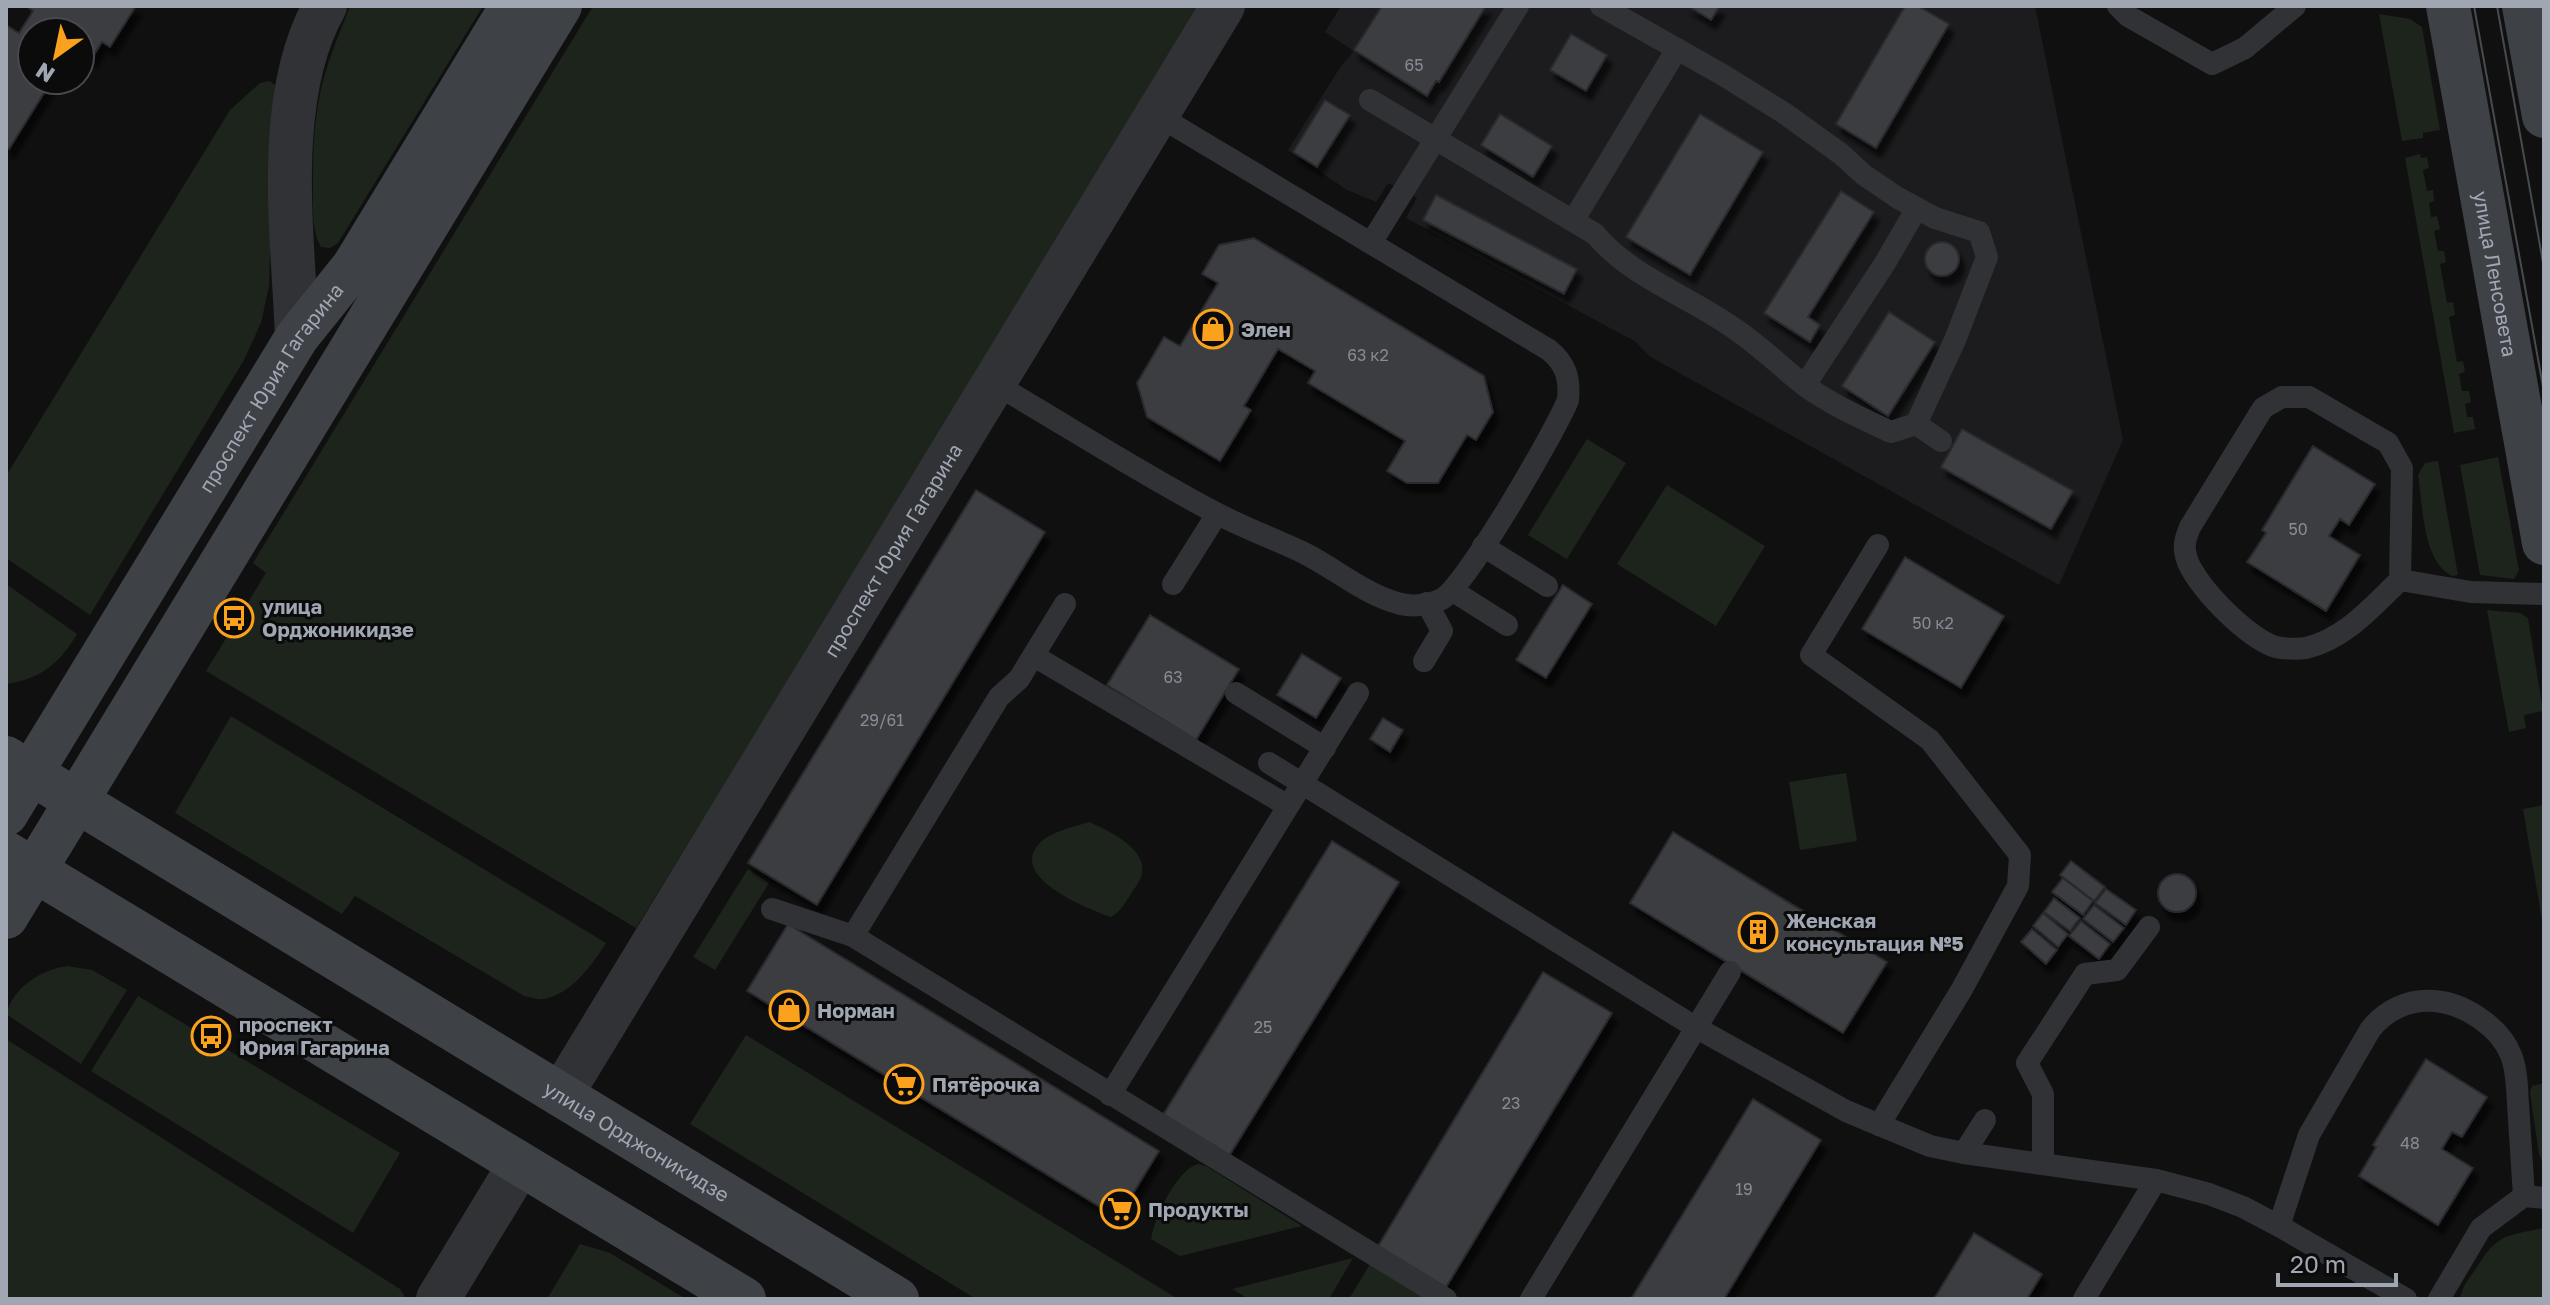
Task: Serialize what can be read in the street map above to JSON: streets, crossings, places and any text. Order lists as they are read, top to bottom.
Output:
{
  "streets": {
    "main road": ["улица Ленсовета", "проспект Юрия Гагарина", "улица Орджоникидзе"]
  },
  "crossings": [
    ["проспект Юрия Гагарина", "улица Орджоникидзе"]
  ],
  "places": {
    "shop": ["Элен", "Норман"],
    "bus stop": ["улица Орджоникидзе", "проспект Юрия Гагарина"],
    "building": ["Женская консультация №5"],
    "supermarket": ["Пятёрочка", "Продукты"]
  },
  "house_numbers": [
    "65",
    "63 к2",
    "50",
    "50 к2",
    "63",
    "29/61",
    "25",
    "23",
    "48",
    "19"
  ],
  "scale_bar": "20 m",
  "north": "bottom left"
}
